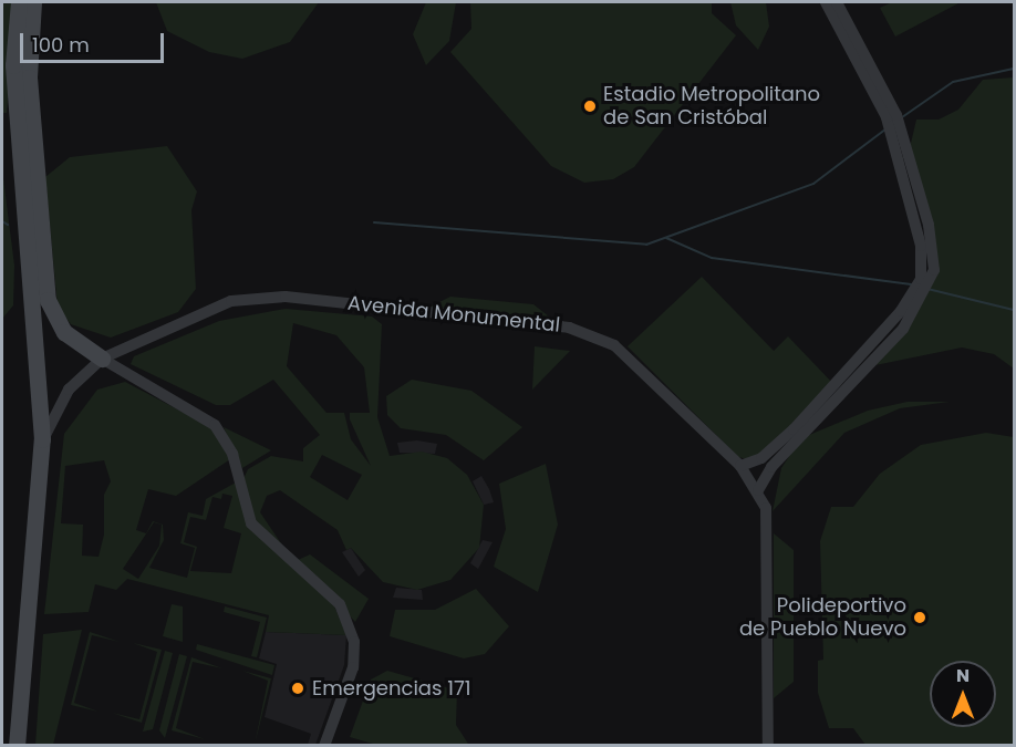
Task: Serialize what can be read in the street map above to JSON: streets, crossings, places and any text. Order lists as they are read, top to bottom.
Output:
{
  "streets": {
    "street": ["Avenida Monumental"]
  },
  "places": ["Estadio Metropolitano de San Cristóbal", "Polideportivo de Pueblo Nuevo", "Emergencias 171"],
  "scale_bar": "100 m",
  "north": "top"
}
